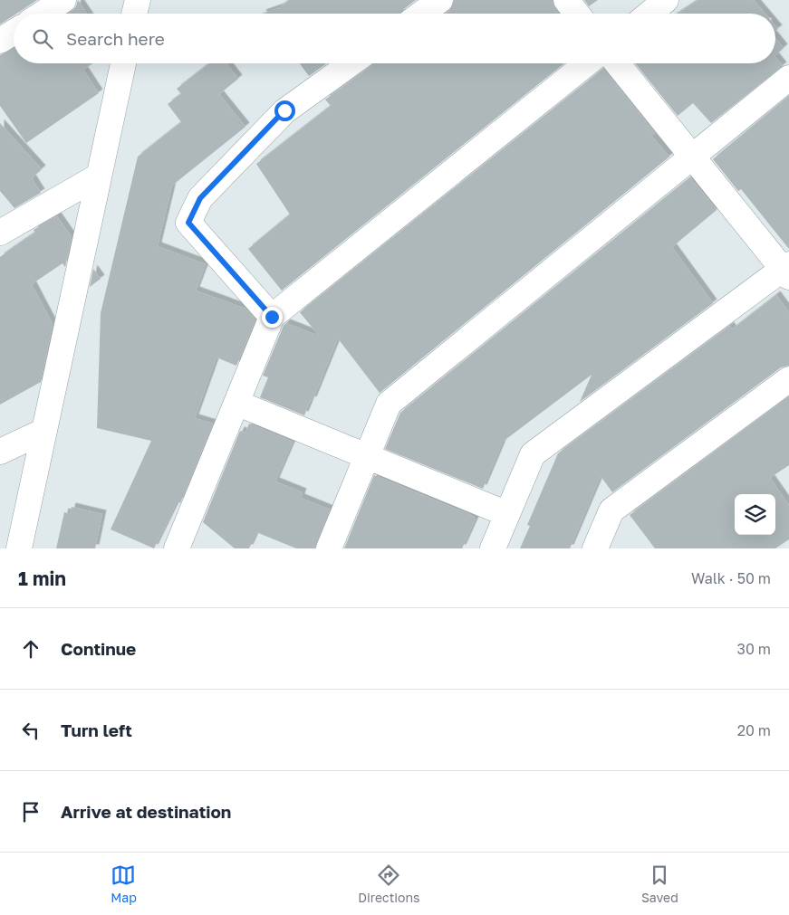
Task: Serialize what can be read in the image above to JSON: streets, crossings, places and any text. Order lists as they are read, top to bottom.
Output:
{
  "page": {
    "search": "Search here",
    "heading": ["1 min", "Walk · 50 m"],
    "list": [
      ["Continue", "30 m"],
      ["Turn left", "20 m"],
      "Arrive at destination"
    ],
    "nav": ["Map", "Directions", "Saved"]
  }
}
